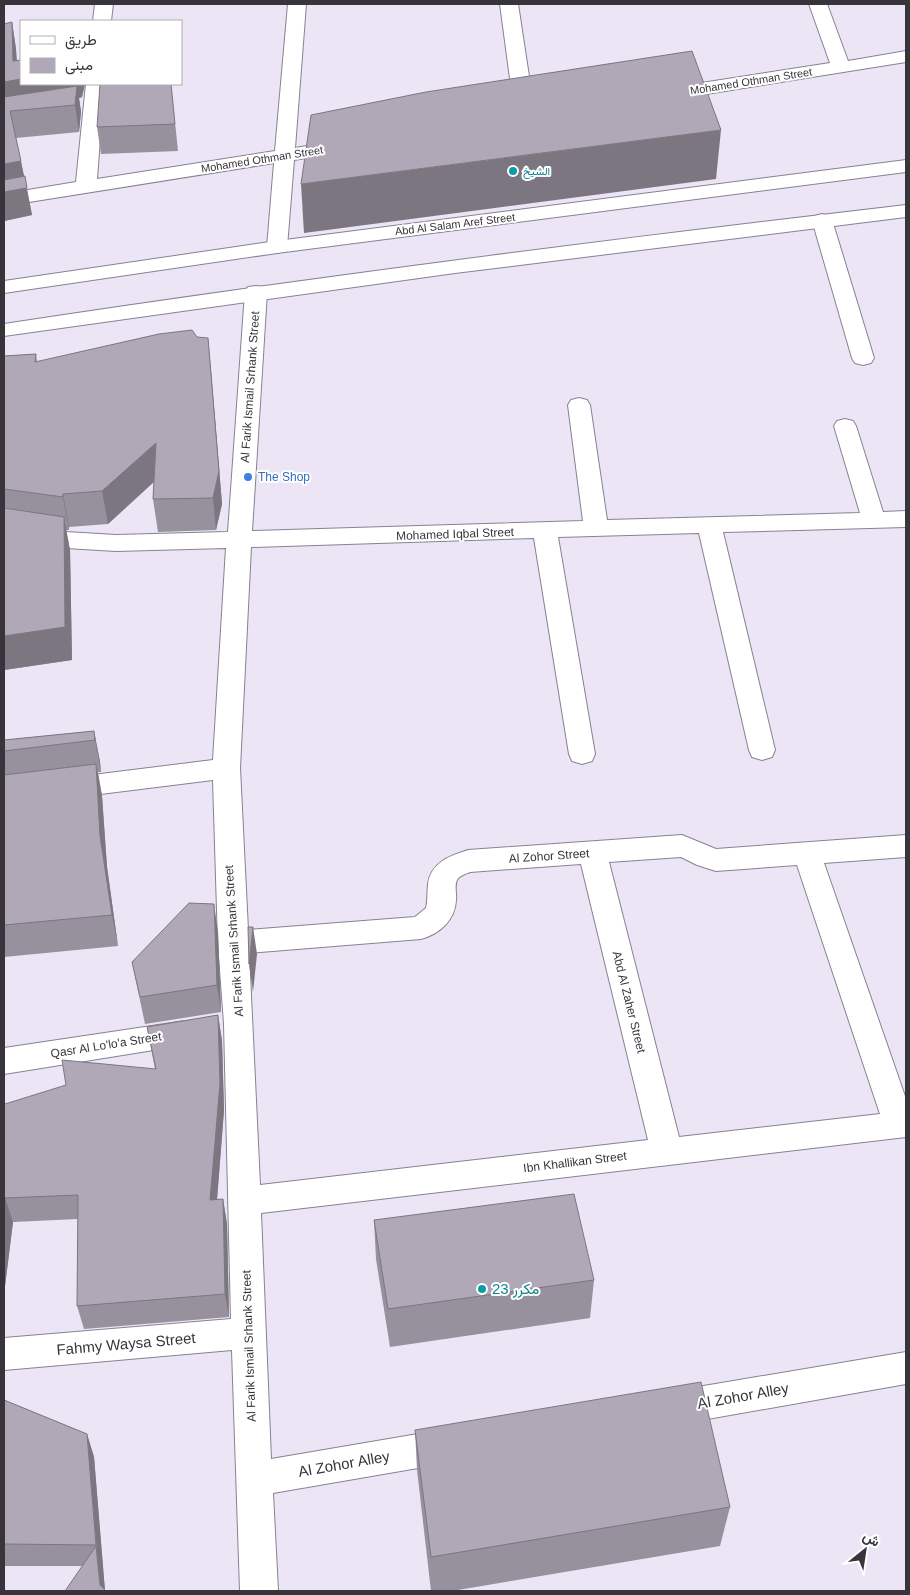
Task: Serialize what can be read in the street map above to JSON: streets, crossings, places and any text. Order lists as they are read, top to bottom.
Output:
{
  "streets": {
    "street": [
      "Mohamed Othman Street",
      "Abd Al Salam Aref Street",
      "Al Farik Ismail Srhank Street",
      "Mohamed Iqbal Street",
      "Al Zohor Street",
      "Abd Al Zaher Street",
      "Qasr Al Lo'lo'a Street",
      "Ibn Khallikan Street",
      "Fahmy Waysa Street",
      "Al Zohor Alley"
    ]
  },
  "crossings": [
    ["Al Farik Ismail Srhank Street", "Mohamed Iqbal Street"],
    ["Al Farik Ismail Srhank Street", "Al Zohor Street"],
    ["Al Farik Ismail Srhank Street", "Qasr Al Lo'lo'a Street"],
    ["Al Farik Ismail Srhank Street", "Ibn Khallikan Street"],
    ["Al Farik Ismail Srhank Street", "Fahmy Waysa Street"],
    ["Al Farik Ismail Srhank Street", "Al Zohor Alley"],
    ["Al Zohor Street", "Abd Al Zaher Street"],
    ["Abd Al Zaher Street", "Ibn Khallikan Street"]
  ],
  "places": ["الشيخ", "The Shop", "23 مكرر"],
  "legend": ["طريق", "مبنى"],
  "north": "top right"
}
